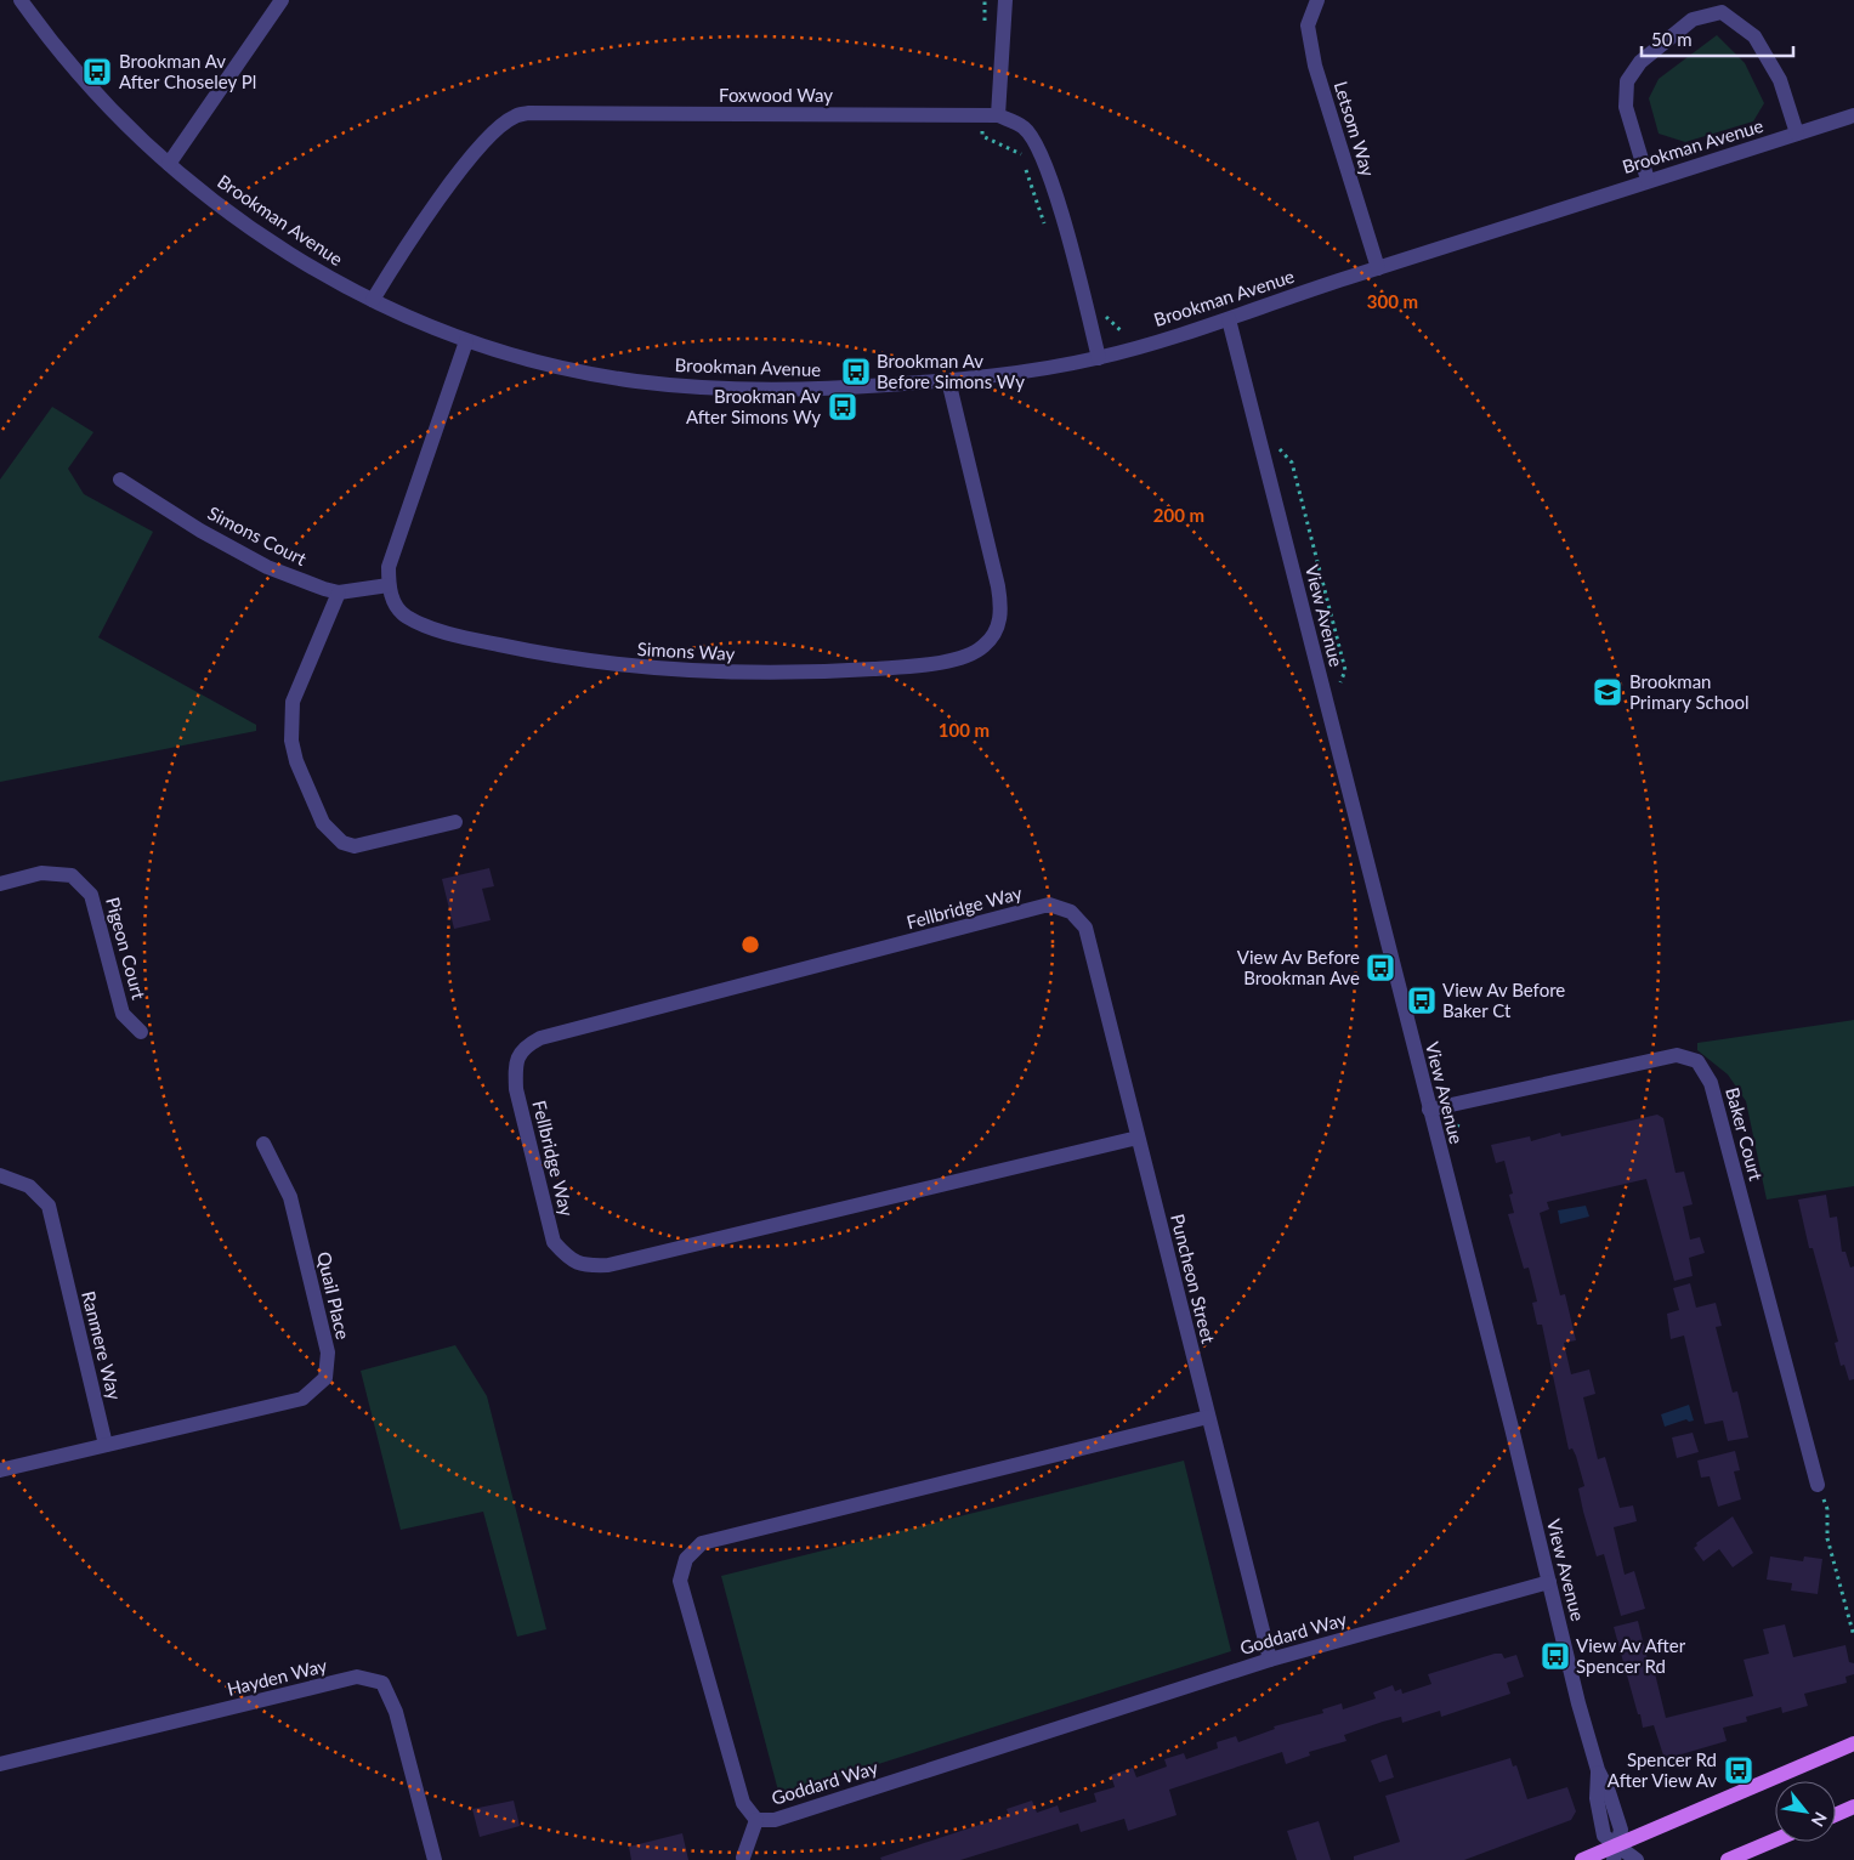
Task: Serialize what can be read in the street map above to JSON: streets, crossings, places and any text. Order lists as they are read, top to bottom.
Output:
{
  "streets": {
    "street": [
      "Foxwood Way",
      "Letsom Way",
      "Brookman Avenue",
      "Simons Court",
      "View Avenue",
      "Simons Way",
      "Fellbridge Way",
      "Pigeon Court",
      "Baker Court",
      "Puncheon Street",
      "Quail Place",
      "Ranmere Way",
      "Goddard Way",
      "Hayden Way"
    ]
  },
  "crossings": [
    ["Foxwood Way", "Brookman Avenue"],
    ["Letsom Way", "Brookman Avenue"],
    ["Brookman Avenue", "View Avenue"],
    ["Brookman Avenue", "Simons Way"],
    ["Simons Court", "Simons Way"],
    ["View Avenue", "Baker Court"],
    ["View Avenue", "Goddard Way"],
    ["Fellbridge Way", "Puncheon Street"],
    ["Puncheon Street", "Goddard Way"],
    ["Quail Place", "Ranmere Way"]
  ],
  "places": {
    "bus stop": [
      "Brookman Av After Choseley Pl",
      "Brookman Av Before Simons Wy",
      "Brookman Av After Simons Wy",
      "View Av Before Brookman Ave",
      "View Av Before Baker Ct",
      "View Av After Spencer Rd",
      "Spencer Rd After View Av"
    ],
    "school or university": ["Brookman Primary School"]
  },
  "scale_bar": "50 m",
  "north": "bottom right",
  "rings": ["300 m", "200 m", "100 m"]
}
